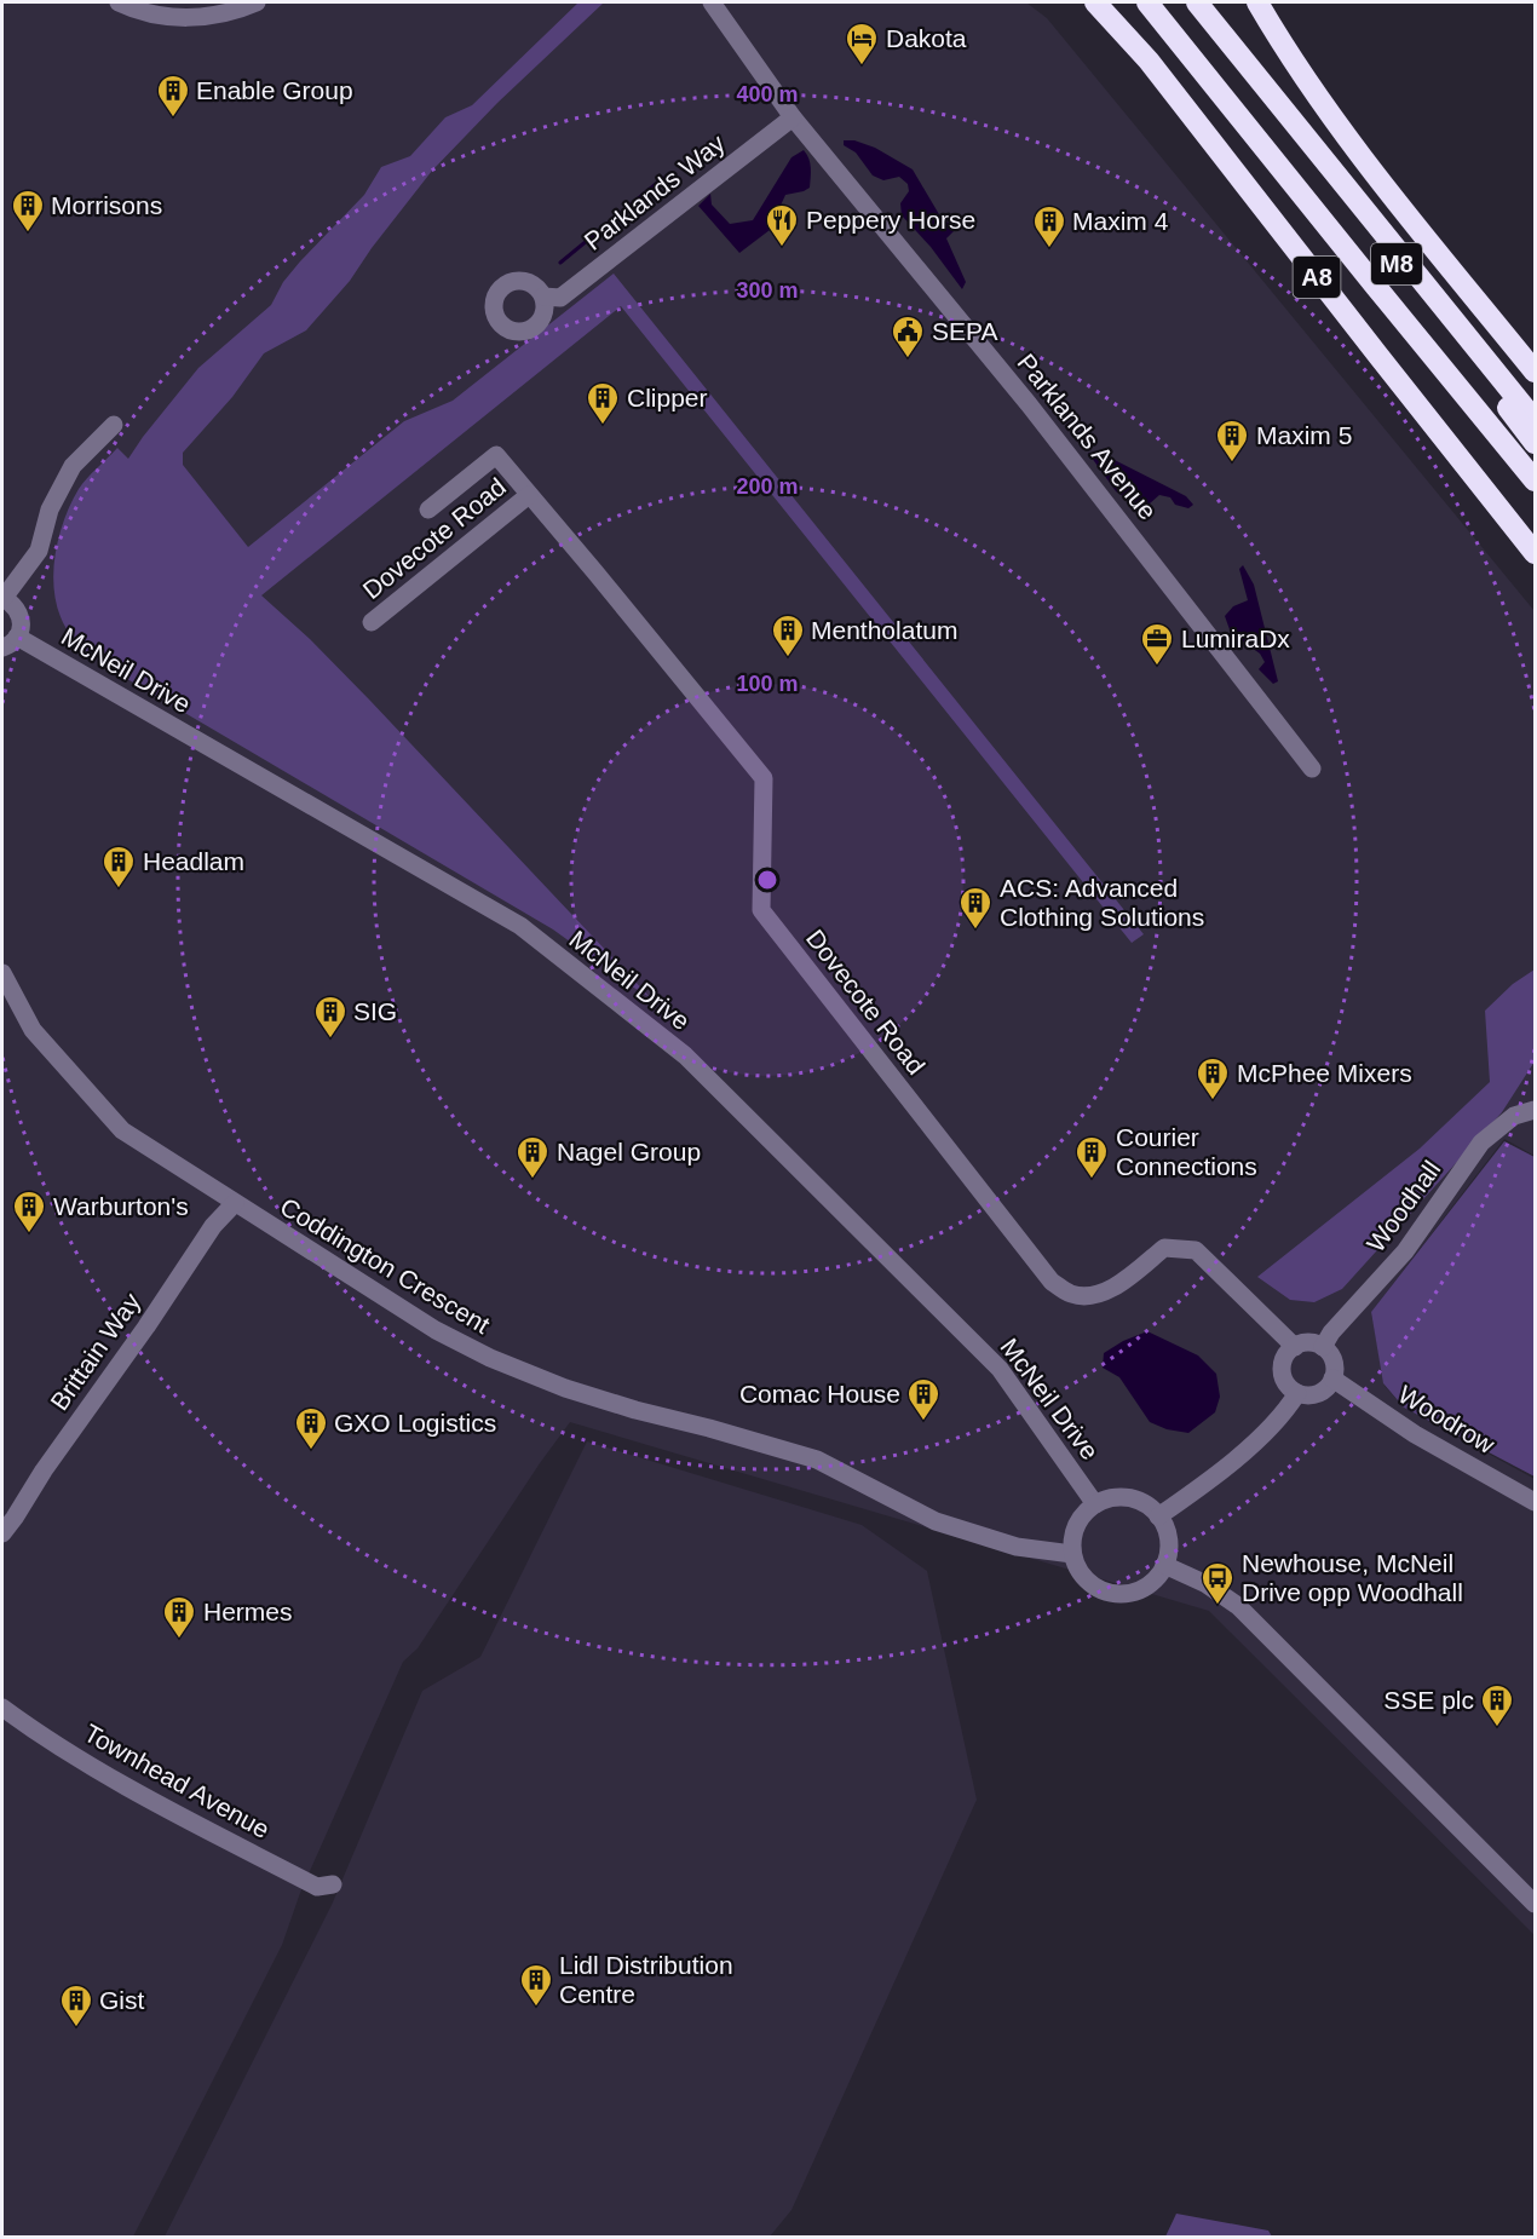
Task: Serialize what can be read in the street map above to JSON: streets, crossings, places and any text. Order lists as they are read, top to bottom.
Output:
{
  "streets": {
    "highway": ["M8", "A8"],
    "street": [
      "Parklands Way",
      "Parklands Avenue",
      "Dovecote Road",
      "McNeil Drive",
      "Woodhall",
      "Coddington Crescent",
      "Brittain Way",
      "Woodrow",
      "Townhead Avenue"
    ]
  },
  "crossings": [
    ["Parklands Way", "Parklands Avenue"],
    ["Dovecote Road", "Woodhall"],
    ["Dovecote Road", "Woodrow"],
    ["McNeil Drive", "Coddington Crescent"],
    ["Woodhall", "Woodrow"],
    ["Coddington Crescent", "Brittain Way"]
  ],
  "places": {
    "hotel": ["Dakota"],
    "building": [
      "Enable Group",
      "Morrisons",
      "Maxim 4",
      "Clipper",
      "Maxim 5",
      "Mentholatum",
      "Headlam",
      "ACS: Advanced Clothing Solutions",
      "SIG",
      "McPhee Mixers",
      "Nagel Group",
      "Courier Connections",
      "Warburton's",
      "Comac House",
      "GXO Logistics",
      "Hermes",
      "SSE plc",
      "Lidl Distribution Centre",
      "Gist"
    ],
    "restaurant": ["Peppery Horse"],
    "public building": ["SEPA"],
    "office": ["LumiraDx"],
    "bus stop": ["Newhouse, McNeil Drive opp Woodhall"]
  },
  "rings": [
    "400 m",
    "300 m",
    "200 m",
    "100 m"
  ]
}
